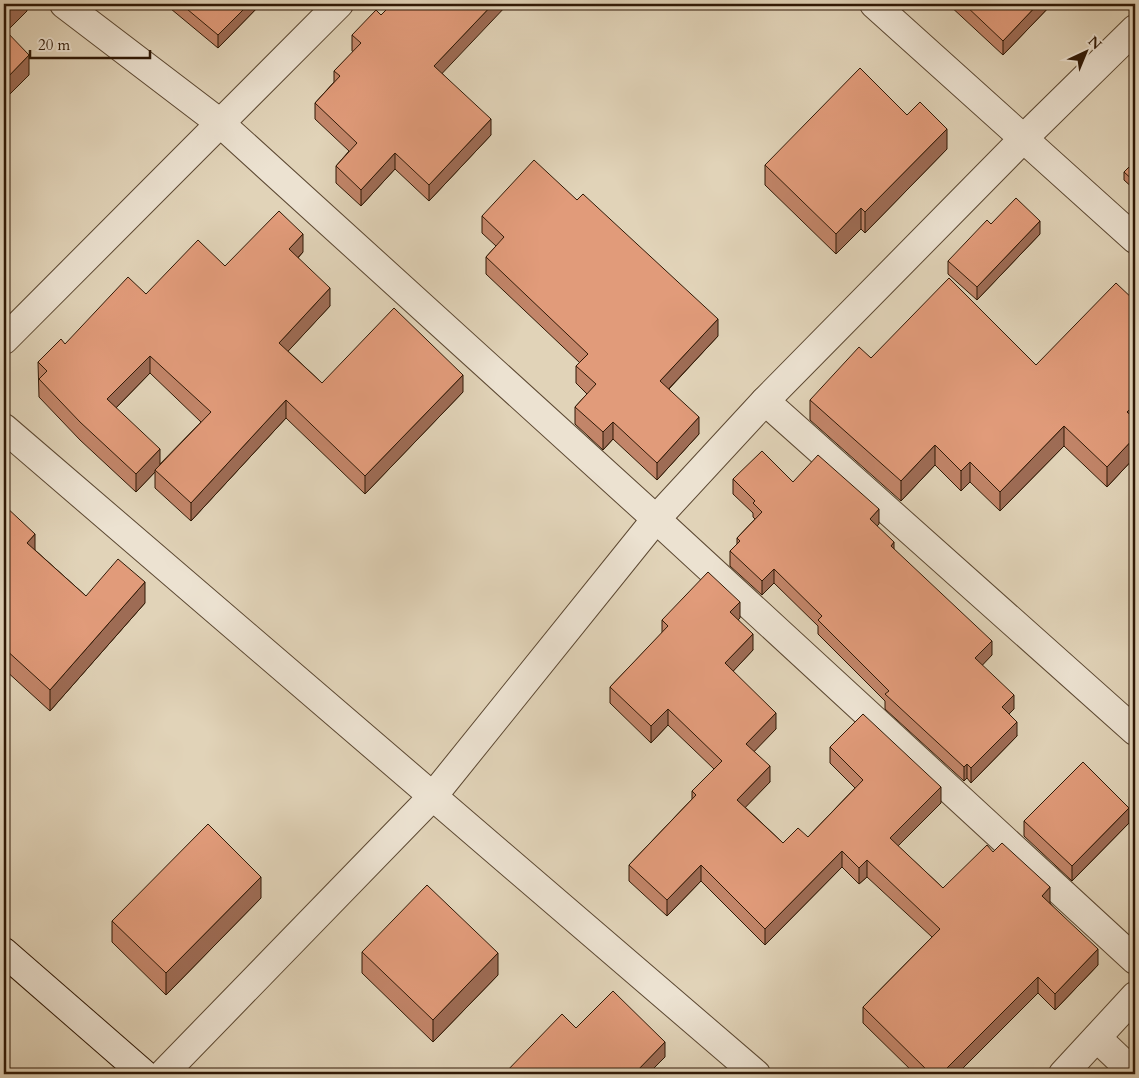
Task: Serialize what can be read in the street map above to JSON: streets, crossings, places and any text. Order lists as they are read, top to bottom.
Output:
{
  "scale_bar": "20 m",
  "north": "top right"
}
